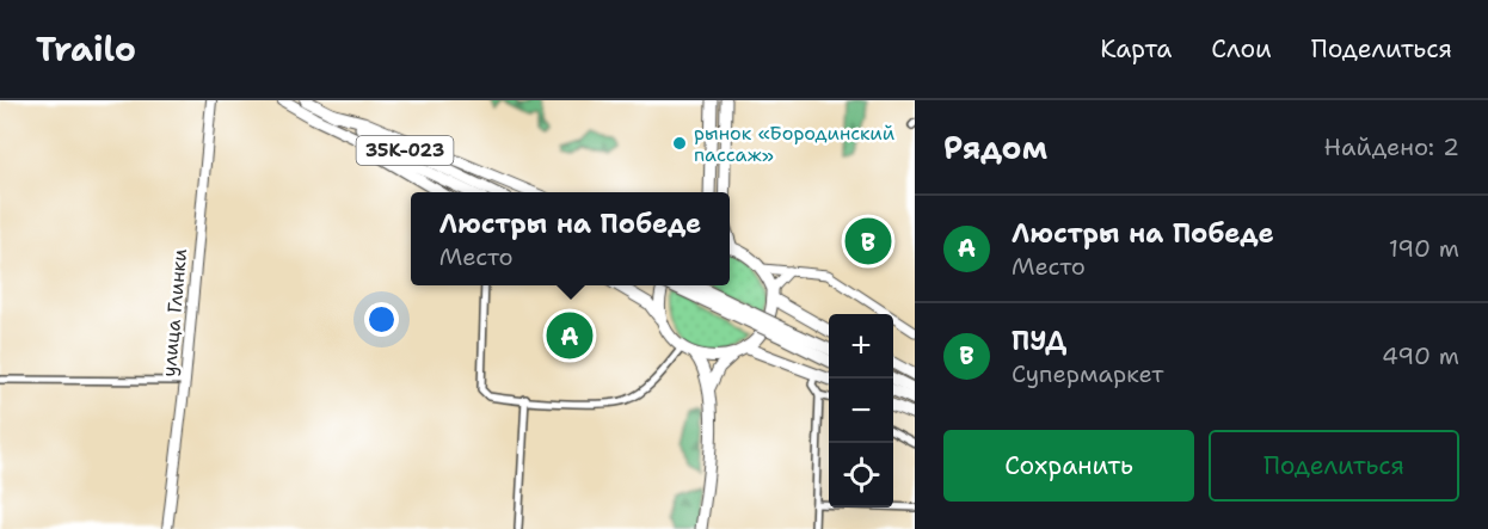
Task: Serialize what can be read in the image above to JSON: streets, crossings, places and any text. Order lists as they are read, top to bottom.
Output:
{
  "streets": {
    "main road": ["35К-023", "улица Глинки"]
  },
  "places": ["рынок «Бородинский пассаж»"],
  "page": {
    "header": "Trailo",
    "nav": ["Карта", "Слои", "Поделиться"],
    "heading": ["Рядом", "Найдено: 2"],
    "popup": ["Люстры на Победе", "Место"],
    "list": [
      {
        "mark": "A",
        "name": "Люстры на Победе",
        "note": "Место",
        "value": "190 m"
      },
      {
        "mark": "B",
        "name": "ПУД",
        "note": "Супермаркет",
        "value": "490 m"
      }
    ],
    "pins": ["B", "A"],
    "map_buttons": ["+", "−"],
    "buttons": ["Сохранить", "Поделиться"]
  }
}
